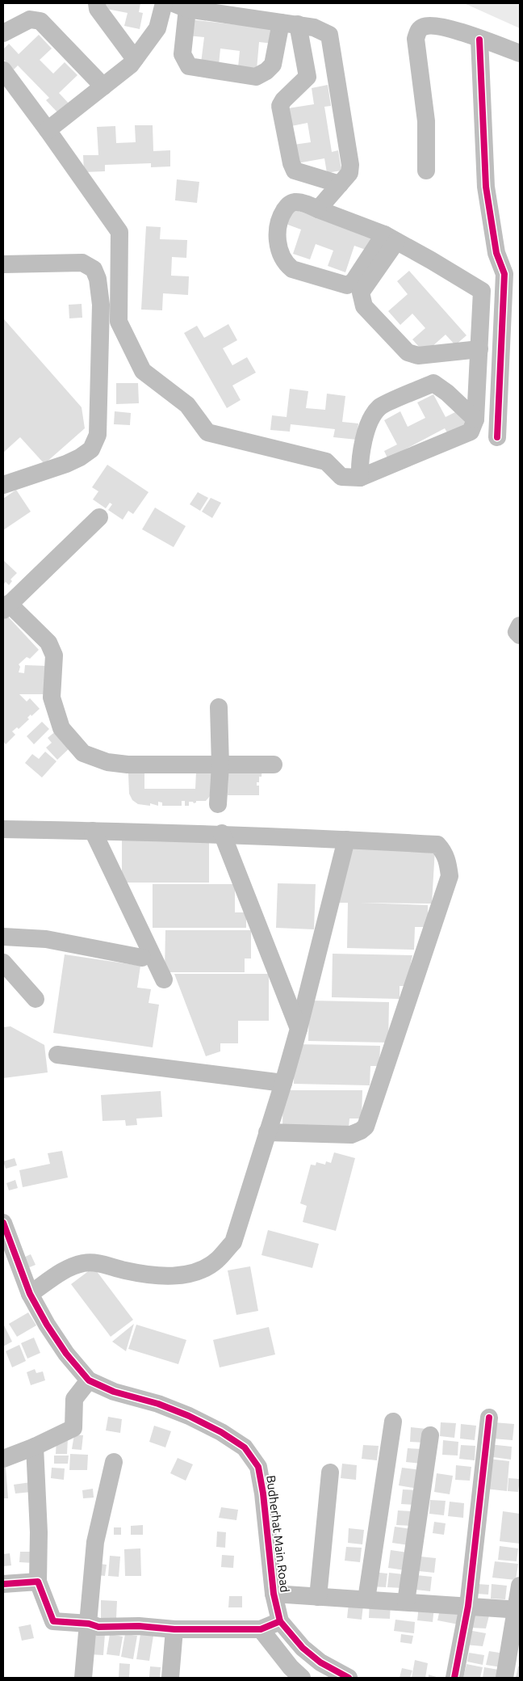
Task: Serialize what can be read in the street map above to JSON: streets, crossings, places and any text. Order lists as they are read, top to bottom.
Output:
{
  "streets": {
    "street": ["Budherhat Main Road"]
  }
}
